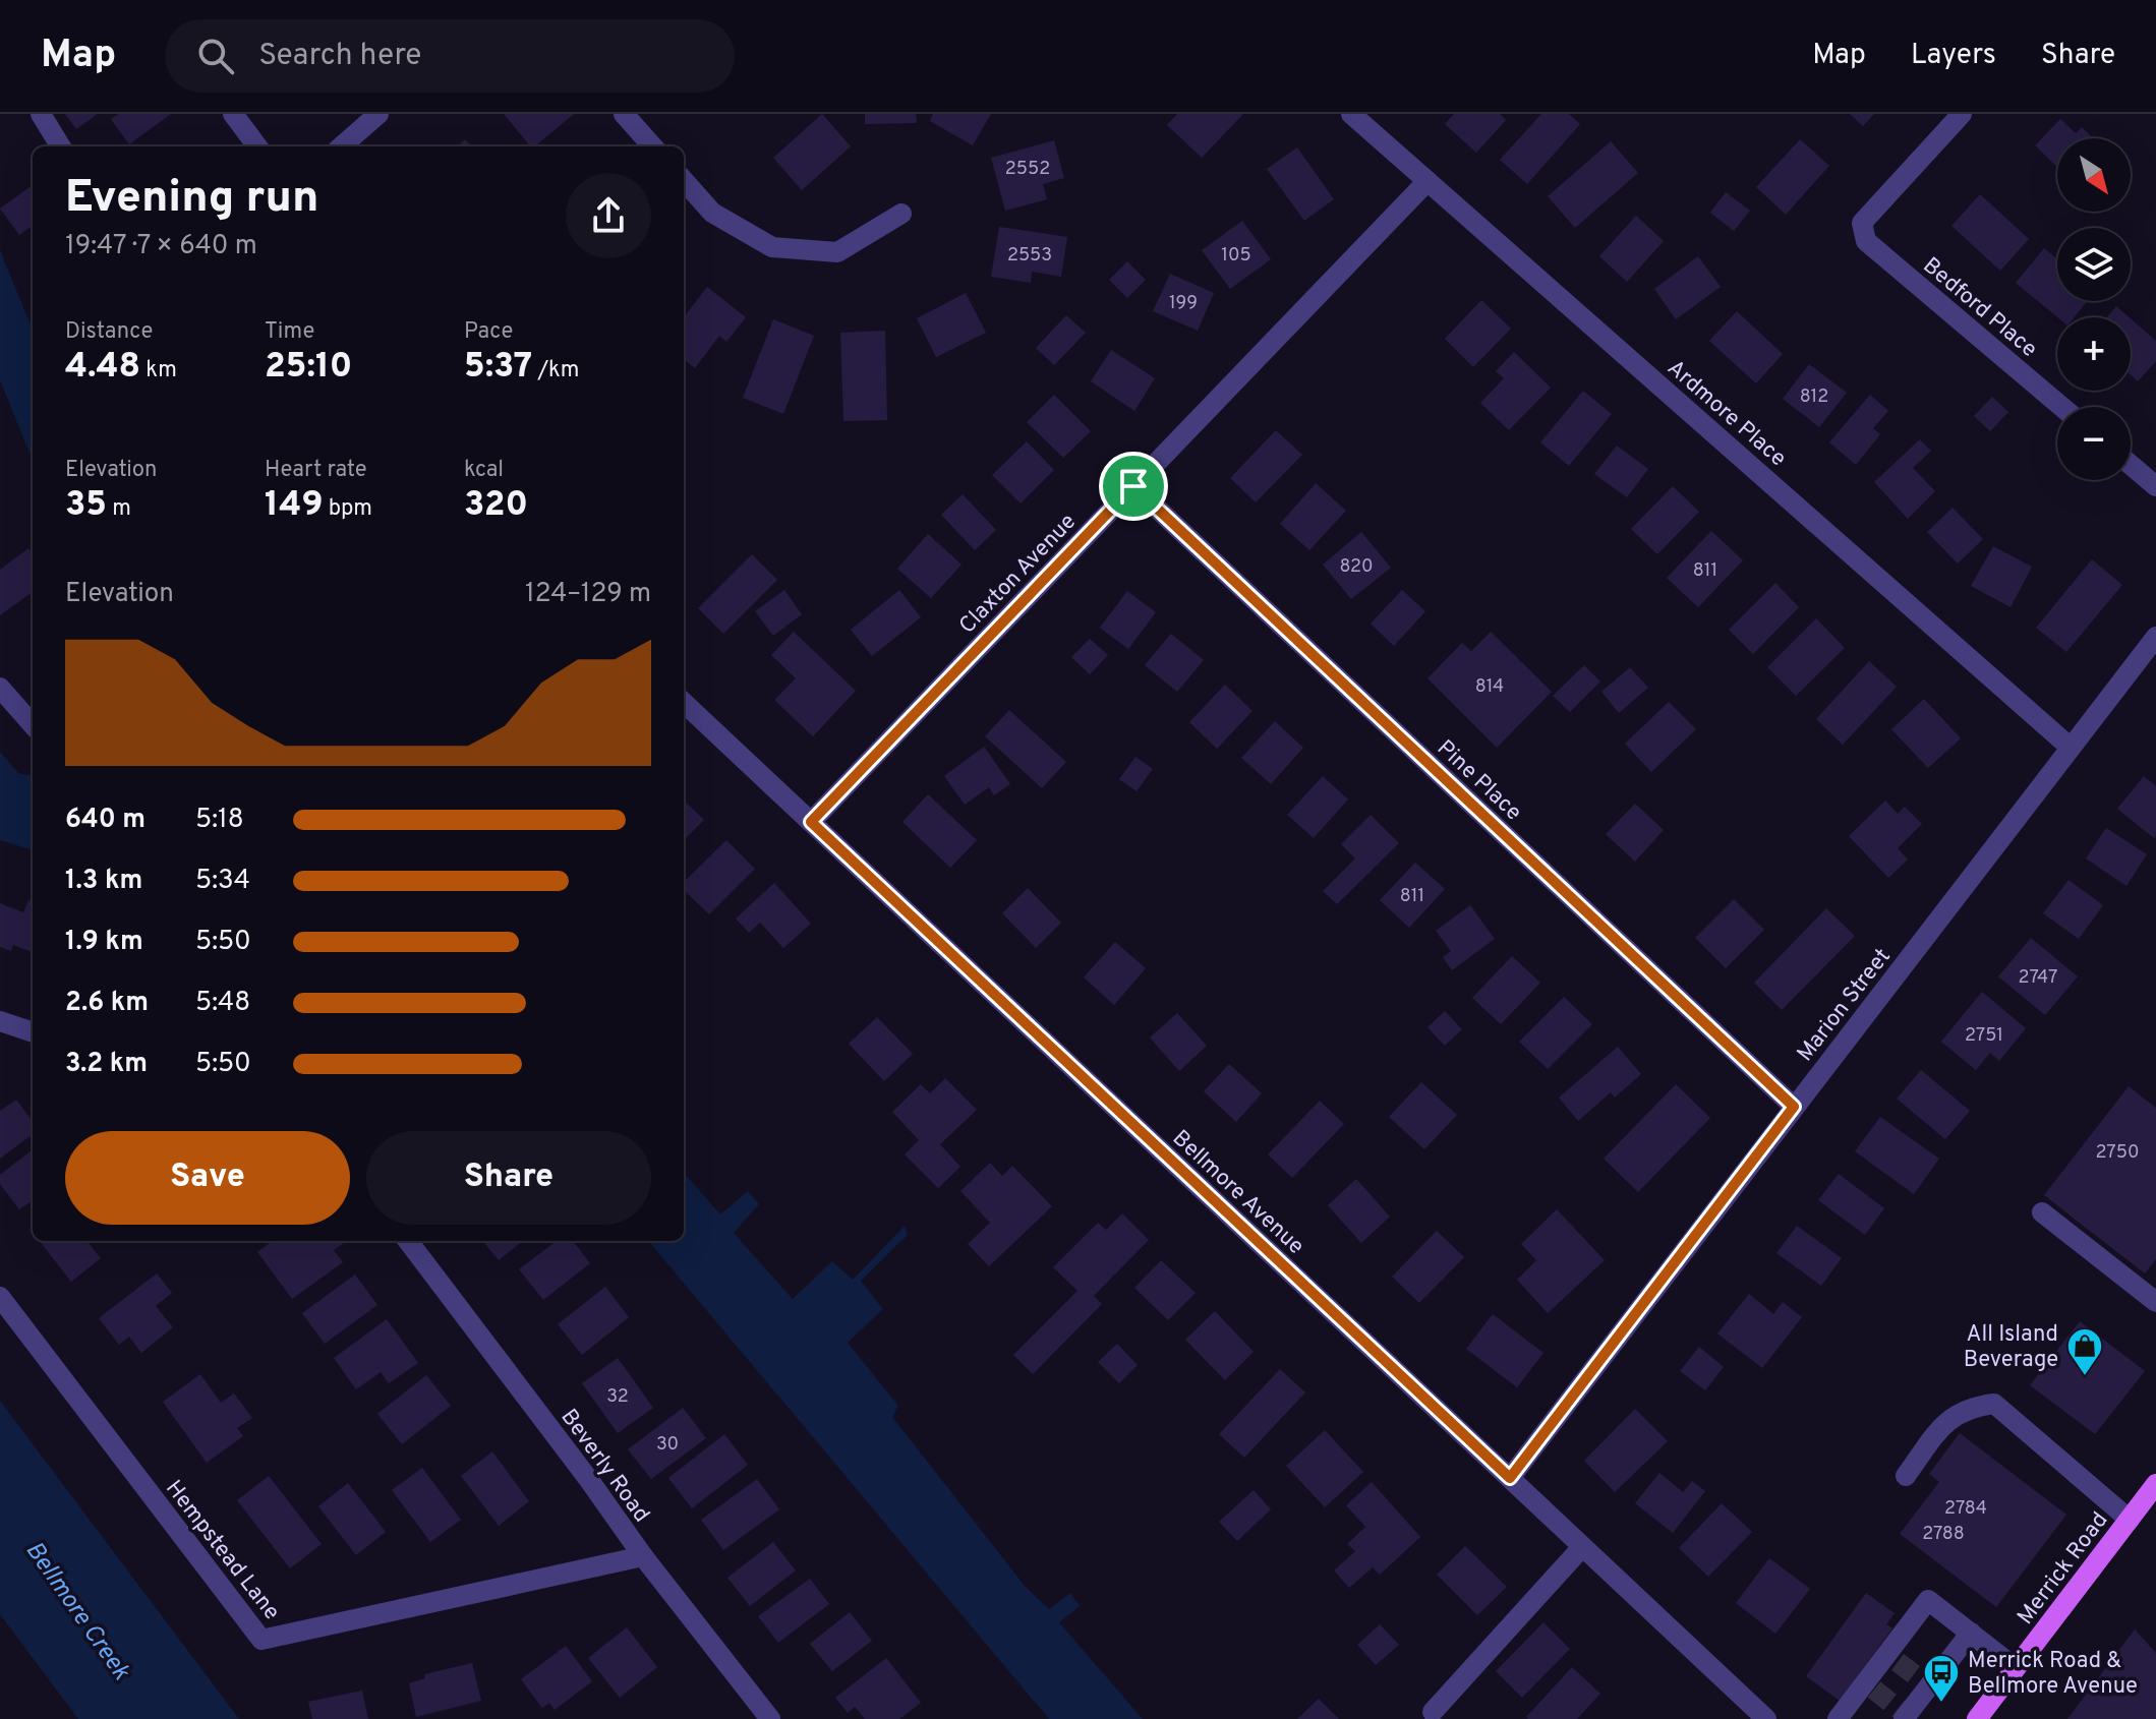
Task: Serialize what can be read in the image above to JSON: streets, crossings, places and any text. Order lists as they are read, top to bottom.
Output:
{
  "streets": {
    "main road": ["Merrick Road"],
    "street": [
      "Bedford Place",
      "Ardmore Place",
      "Claxton Avenue",
      "Pine Place",
      "Marion Street",
      "Bellmore Avenue",
      "Beverly Road",
      "Hempstead Lane"
    ]
  },
  "crossings": [
    ["Ardmore Place", "Claxton Avenue"],
    ["Ardmore Place", "Marion Street"],
    ["Claxton Avenue", "Pine Place"],
    ["Claxton Avenue", "Bellmore Avenue"],
    ["Pine Place", "Marion Street"],
    ["Marion Street", "Bellmore Avenue"],
    ["Beverly Road", "Hempstead Lane"]
  ],
  "water": ["Bellmore Creek"],
  "places": {
    "shop": ["All Island Beverage"],
    "bus stop": ["Merrick Road & Bellmore Avenue"]
  },
  "house_numbers": [
    "2552",
    "2553",
    "105",
    "199",
    "812",
    "820",
    "811",
    "814",
    "811",
    "2747",
    "2751",
    "2750",
    "32",
    "30",
    "2784",
    "2788"
  ],
  "north": "bottom right",
  "page": {
    "header": "Map",
    "search": "Search here",
    "nav": ["Map", "Layers", "Share"],
    "map_buttons": ["+", "−"],
    "heading": ["Evening run", "19:47 · 7 × 640 m"],
    "stats": [
      ["Distance", "4.48 km"],
      ["Time", "25:10"],
      ["Pace", "5:37 /km"],
      ["Elevation", "35 m"],
      ["Heart rate", "149 bpm"],
      ["kcal", "320"]
    ],
    "chart": ["Elevation", "124–129 m"],
    "list": [
      {
        "name": "640 m",
        "note": "5:18"
      },
      {
        "name": "1.3 km",
        "note": "5:34"
      },
      {
        "name": "1.9 km",
        "note": "5:50"
      },
      {
        "name": "2.6 km",
        "note": "5:48"
      },
      {
        "name": "3.2 km",
        "note": "5:50"
      }
    ],
    "buttons": ["Save", "Share"]
  }
}
